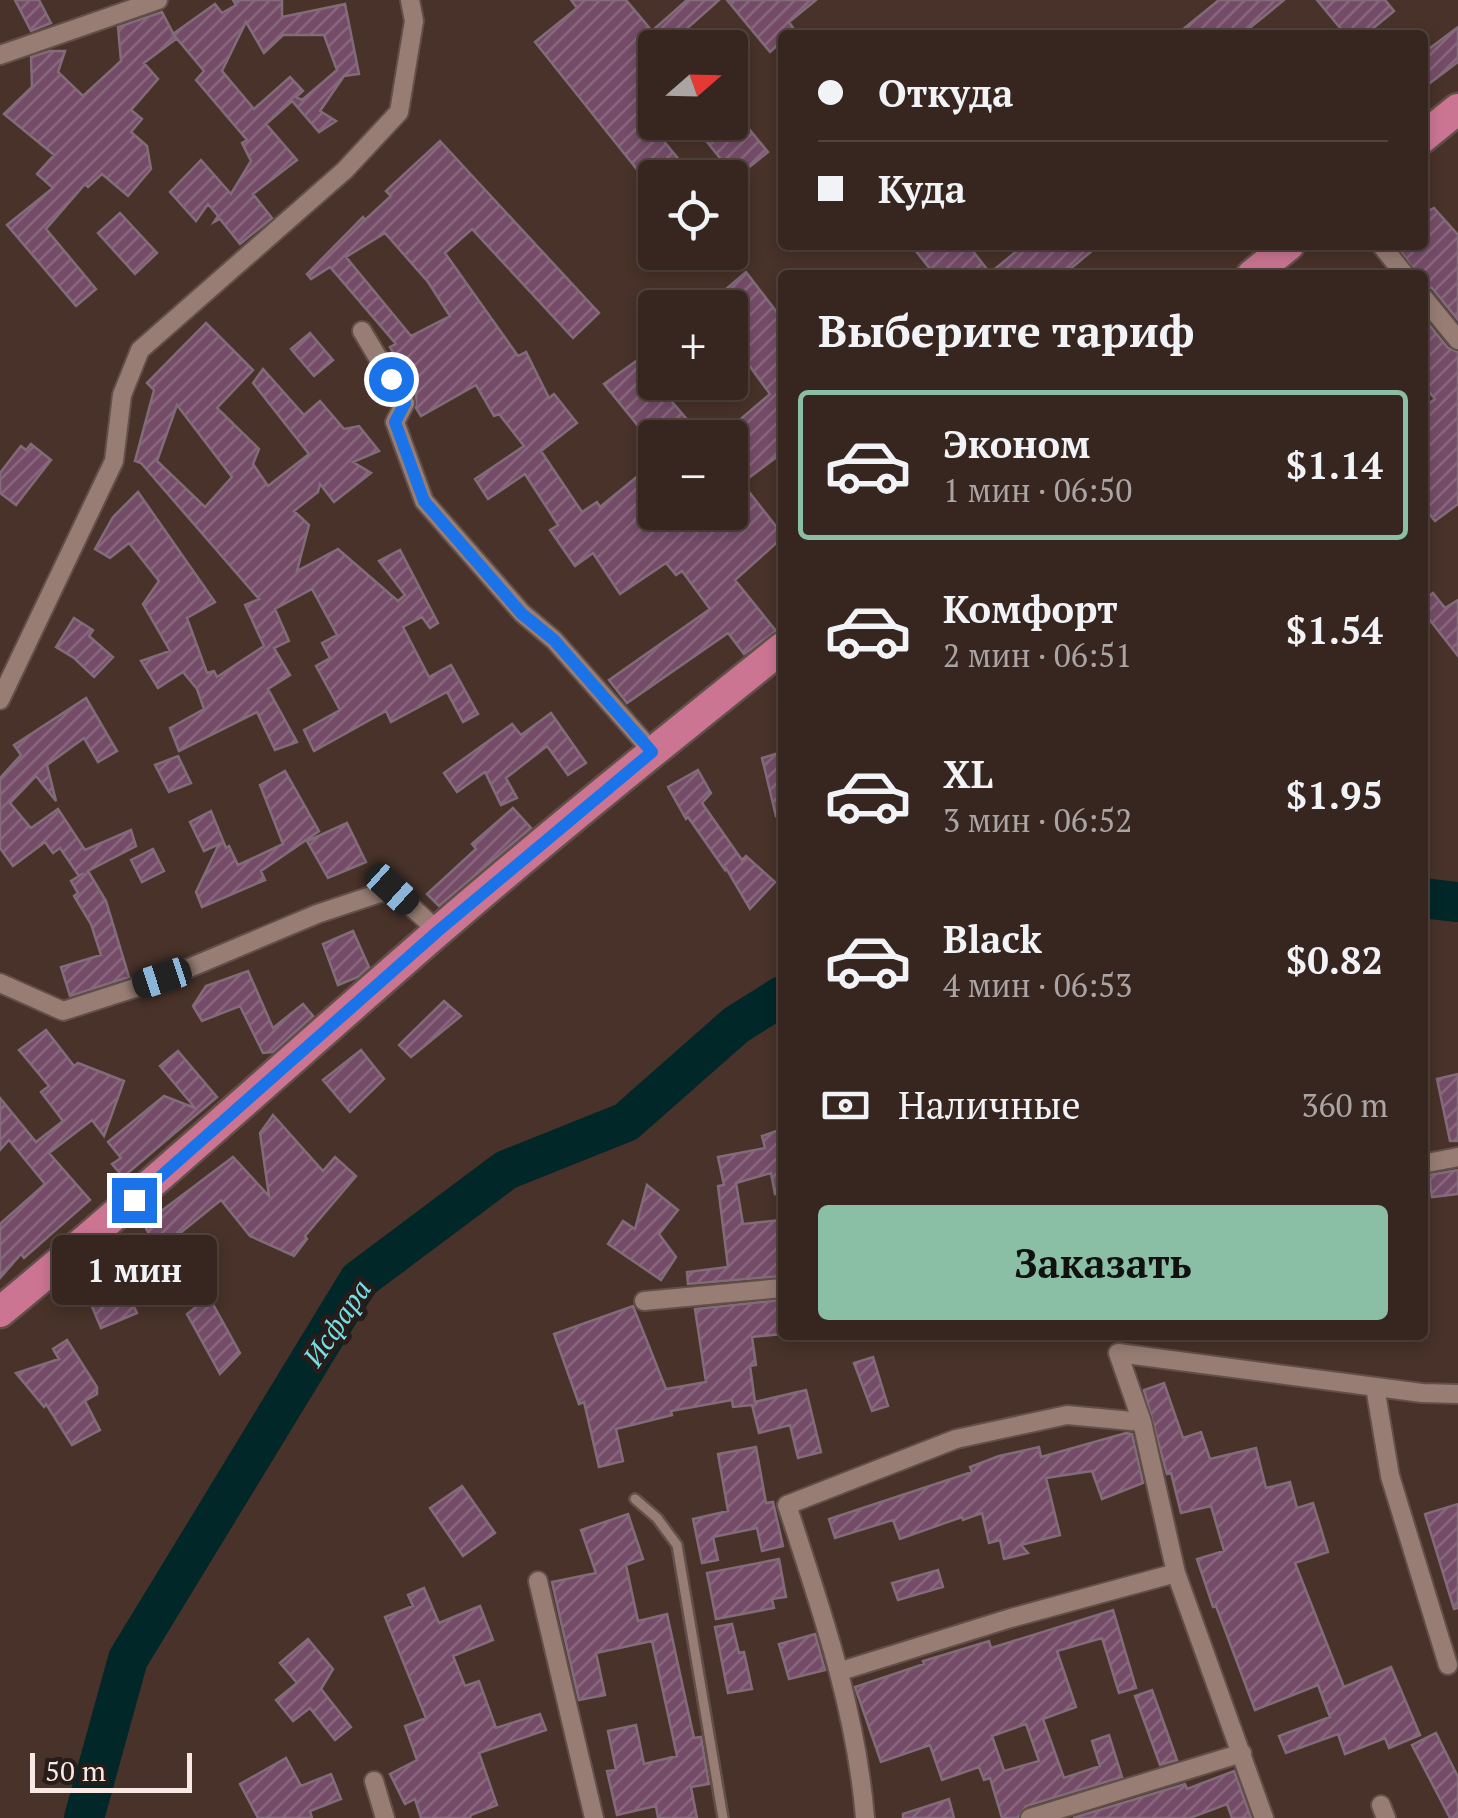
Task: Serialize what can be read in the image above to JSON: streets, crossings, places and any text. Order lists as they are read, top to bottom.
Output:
{
  "water": ["Исфара"],
  "scale_bar": "50 m",
  "north": "right",
  "page": {
    "map_buttons": ["+", "−"],
    "banner": ["Откуда", "Куда"],
    "heading": "Выберите тариф",
    "list": [
      {
        "name": "Эконом",
        "note": "1 мин · 06:50",
        "value": "$1.14"
      },
      {
        "name": "Комфорт",
        "note": "2 мин · 06:51",
        "value": "$1.54"
      },
      {
        "name": "XL",
        "note": "3 мин · 06:52",
        "value": "$1.95"
      },
      {
        "name": "Black",
        "note": "4 мин · 06:53",
        "value": "$0.82"
      }
    ],
    "pay": ["Наличные", "360 m"],
    "buttons": "Заказать",
    "bubble": "1 мин",
    "scale": "50 m"
  }
}
